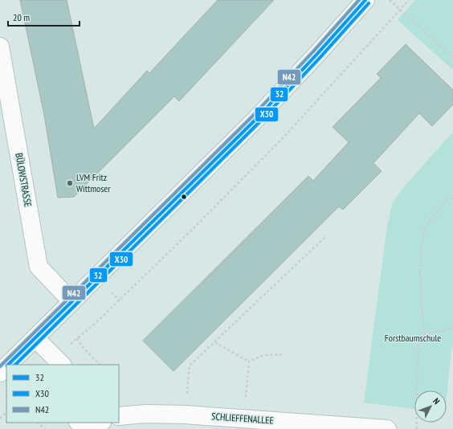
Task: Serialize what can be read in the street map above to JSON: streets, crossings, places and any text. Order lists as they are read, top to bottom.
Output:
{
  "streets": {
    "street": ["BÜLOWSTRASSE", "SCHLIEFFENALLEE"]
  },
  "parks": ["Forstbaumschule"],
  "places": ["LVM Fritz Wittmoser"],
  "lines": ["transit line 32", "transit line N42", "transit line X30"],
  "legend": ["32", "X30", "N42"],
  "scale_bar": "20 m",
  "north": "top right"
}
